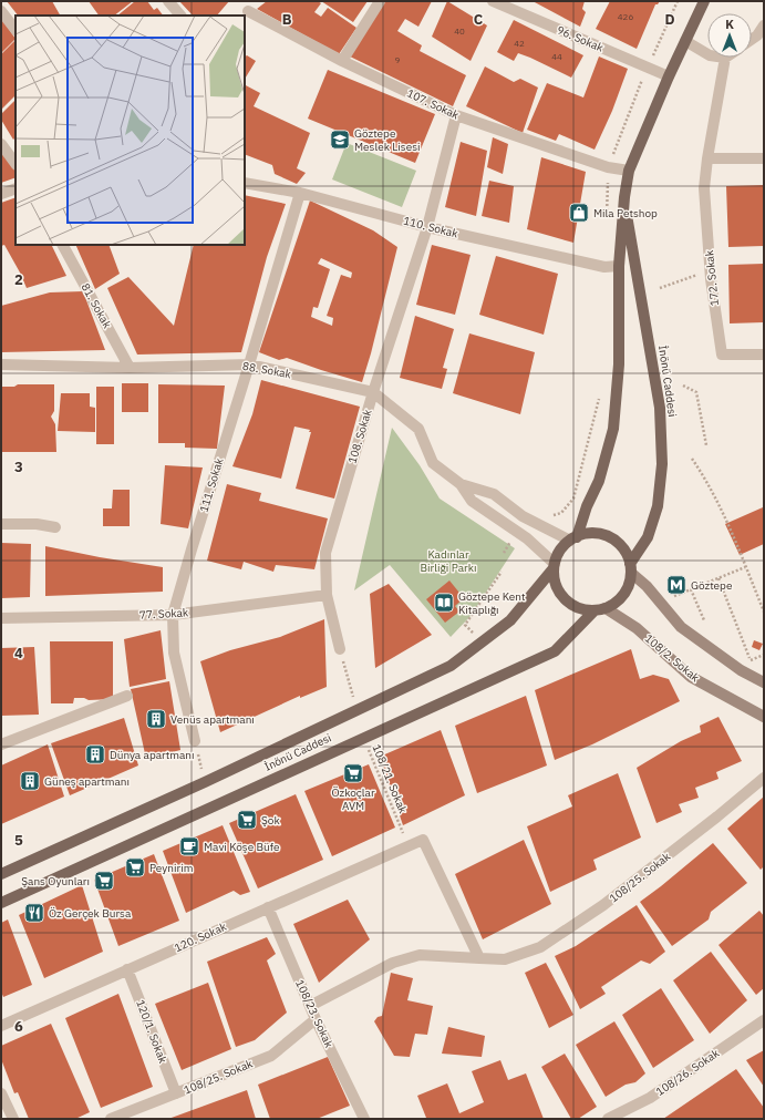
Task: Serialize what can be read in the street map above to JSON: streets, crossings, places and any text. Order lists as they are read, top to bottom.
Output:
{
  "streets": {
    "main road": ["İnönü Caddesi", "108/2. Sokak"],
    "street": [
      "96. Sokak",
      "107. Sokak",
      "110. Sokak",
      "172. Sokak",
      "81. Sokak",
      "88. Sokak",
      "108. Sokak",
      "111. Sokak",
      "77. Sokak",
      "108/25. Sokak",
      "120. Sokak",
      "108/23. Sokak",
      "120/1. Sokak",
      "108/26. Sokak"
    ],
    "path": ["108/21. Sokak"]
  },
  "crossings": [
    ["96. Sokak", "İnönü Caddesi"],
    ["107. Sokak", "İnönü Caddesi"],
    ["107. Sokak", "108. Sokak"],
    ["110. Sokak", "İnönü Caddesi"],
    ["110. Sokak", "108. Sokak"],
    ["110. Sokak", "111. Sokak"],
    ["81. Sokak", "88. Sokak"],
    ["88. Sokak", "İnönü Caddesi"],
    ["88. Sokak", "108. Sokak"],
    ["88. Sokak", "111. Sokak"],
    ["88. Sokak", "108/2. Sokak"],
    ["İnönü Caddesi", "108/2. Sokak"],
    ["İnönü Caddesi", "108/21. Sokak"],
    ["108. Sokak", "77. Sokak"],
    ["111. Sokak", "77. Sokak"],
    ["108/25. Sokak", "120. Sokak"],
    ["108/25. Sokak", "108/23. Sokak"],
    ["108/25. Sokak", "120/1. Sokak"],
    ["120. Sokak", "108/23. Sokak"],
    ["120. Sokak", "120/1. Sokak"]
  ],
  "parks": ["Kadınlar Birliği Parkı"],
  "places": {
    "school or university": ["Göztepe Meslek Lisesi"],
    "shop": ["Mila Petshop"],
    "metro station": ["Göztepe"],
    "library": ["Göztepe Kent Kitaplığı"],
    "building": ["Venüs apartmanı", "Dünya apartmanı", "Güneş apartmanı"],
    "supermarket": [
      "Özkoçlar AVM",
      "Şok",
      "Peynirim",
      "Şans Oyunları"
    ],
    "cafe": ["Mavi Köşe Büfe"],
    "restaurant": ["Öz Gerçek Bursa"]
  },
  "house_numbers": [
    "426",
    "40",
    "42",
    "44",
    "9"
  ],
  "north": "top",
  "grid": {
    "columns": ["B", "C", "D"],
    "rows": [
      "2",
      "3",
      "4",
      "5",
      "6"
    ]
  }
}
